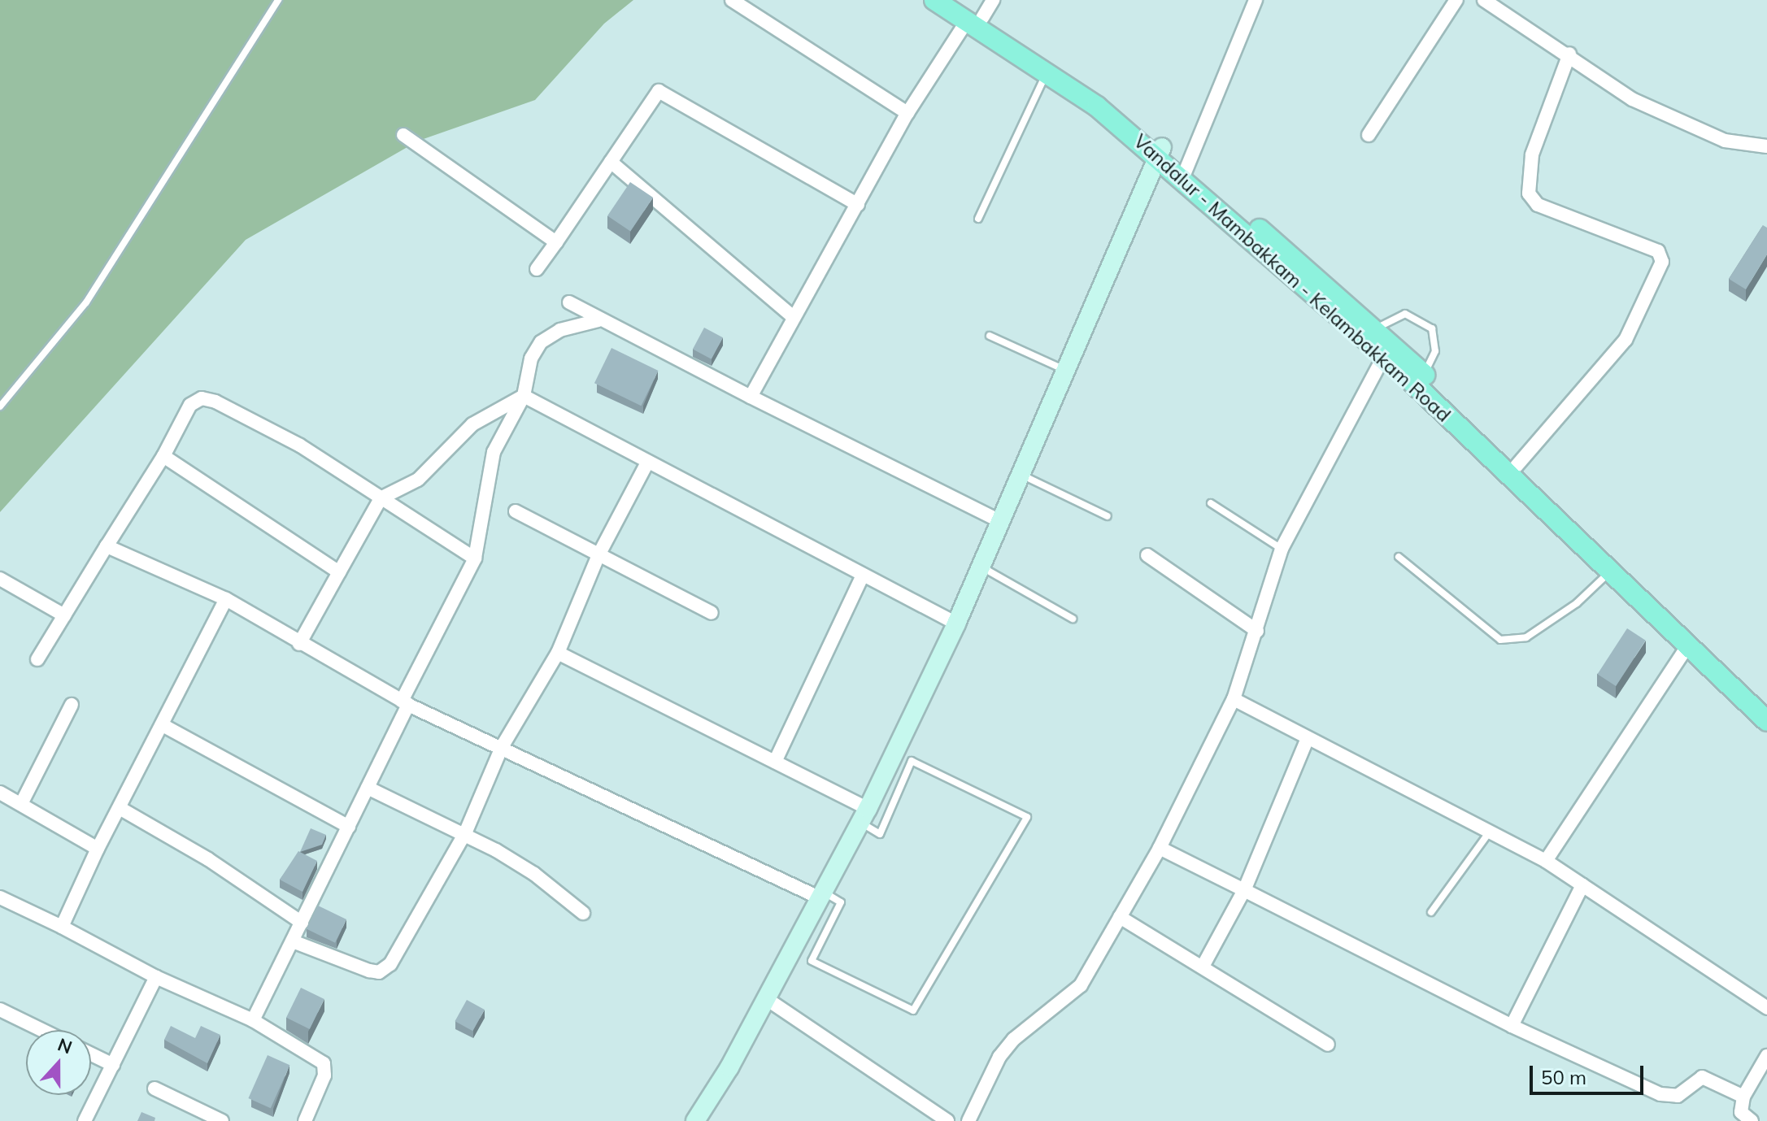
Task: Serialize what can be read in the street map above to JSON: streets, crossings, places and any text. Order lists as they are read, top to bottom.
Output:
{
  "streets": {
    "main road": ["Vandalur - Mambakkam - Kelambakkam Road"]
  },
  "scale_bar": "50 m",
  "north": "top"
}
